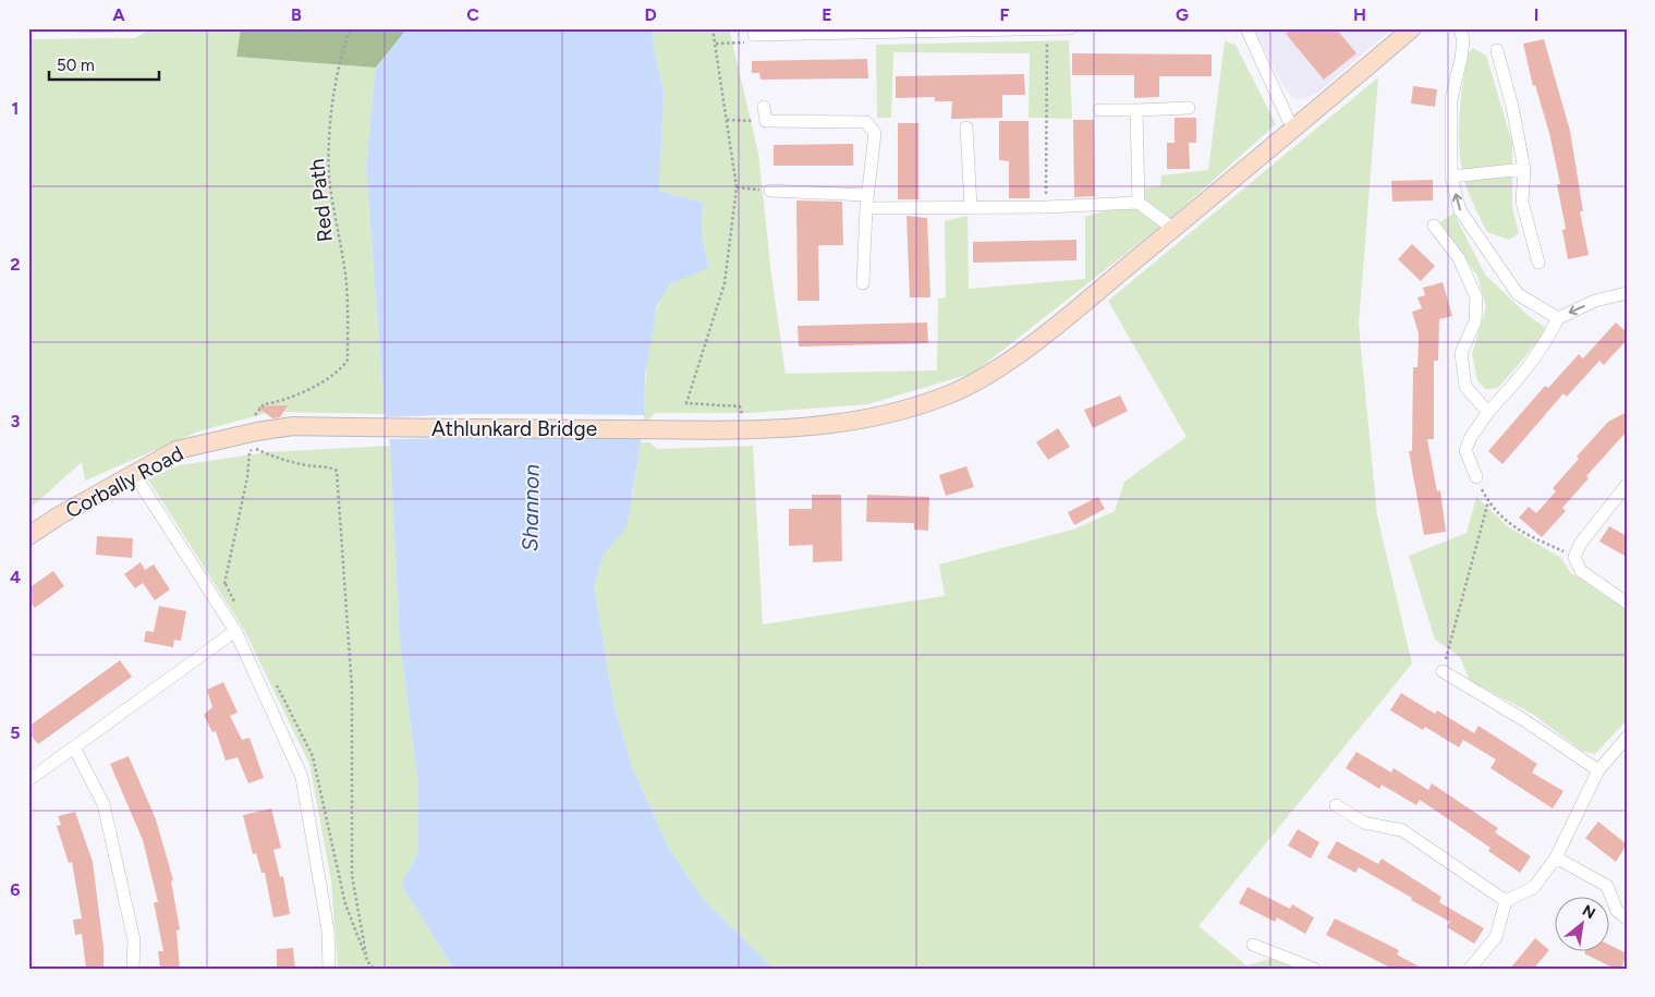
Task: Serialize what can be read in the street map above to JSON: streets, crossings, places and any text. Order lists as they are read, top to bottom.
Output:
{
  "streets": {
    "main road": ["Athlunkard Bridge", "Corbally Road"],
    "path": ["Red Path"]
  },
  "crossings": [
    ["Athlunkard Bridge", "Corbally Road"]
  ],
  "water": ["Shannon"],
  "scale_bar": "50 m",
  "north": "top right",
  "grid": {
    "columns": [
      "A",
      "B",
      "C",
      "D",
      "E",
      "F",
      "G",
      "H",
      "I"
    ],
    "rows": [
      "1",
      "2",
      "3",
      "4",
      "5",
      "6"
    ]
  }
}
